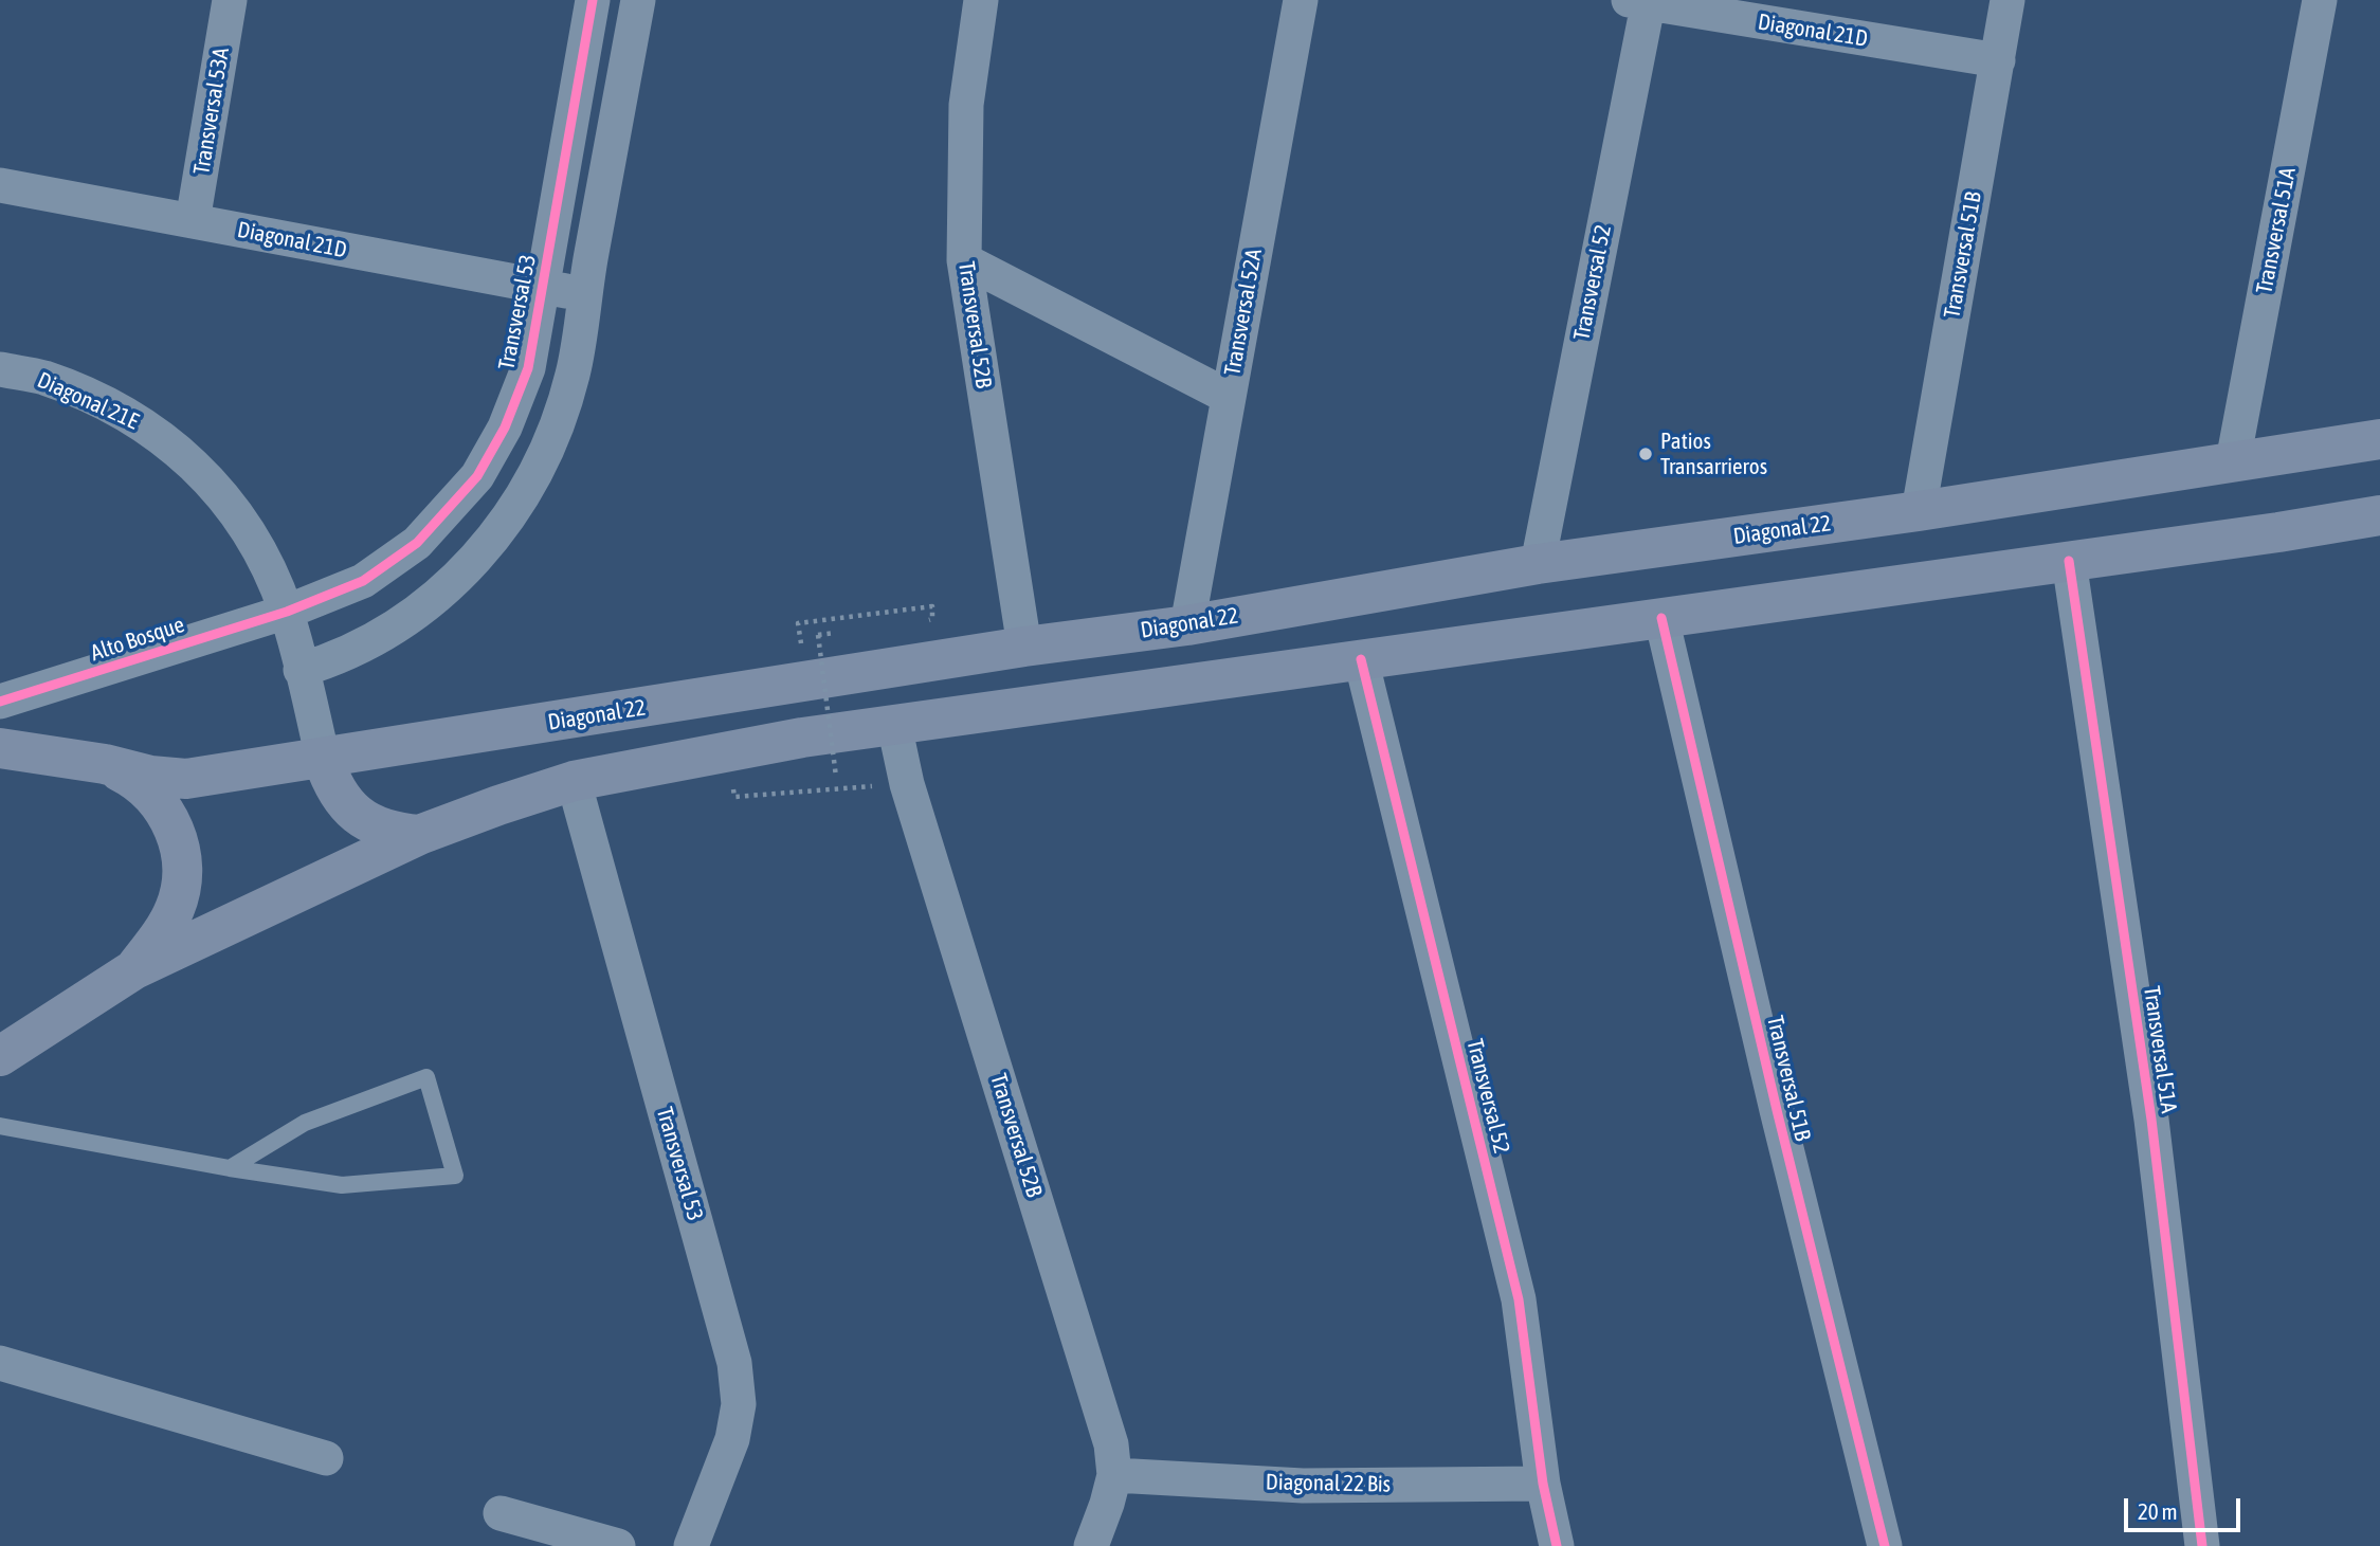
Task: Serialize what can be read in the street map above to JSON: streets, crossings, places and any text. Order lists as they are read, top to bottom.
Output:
{
  "streets": {
    "main road": ["Diagonal 22"],
    "street": [
      "Diagonal 21D",
      "Transversal 53A",
      "Transversal 51A",
      "Transversal 51B",
      "Transversal 52",
      "Transversal 53",
      "Transversal 52A",
      "Transversal 52B",
      "Diagonal 21E",
      "Alto Bosque",
      "Diagonal 22 Bis"
    ]
  },
  "crossings": [
    ["Diagonal 21D", "Transversal 53A"],
    ["Diagonal 21D", "Transversal 51B"],
    ["Diagonal 21D", "Transversal 52"],
    ["Diagonal 21D", "Transversal 53"],
    ["Transversal 51A", "Diagonal 22"],
    ["Transversal 51B", "Diagonal 22"],
    ["Transversal 52", "Diagonal 22"],
    ["Transversal 52", "Diagonal 22 Bis"],
    ["Transversal 53", "Diagonal 21E"],
    ["Transversal 53", "Alto Bosque"],
    ["Transversal 52A", "Diagonal 22"],
    ["Transversal 52B", "Diagonal 22"],
    ["Transversal 52B", "Diagonal 22 Bis"],
    ["Diagonal 21E", "Diagonal 22"],
    ["Diagonal 21E", "Alto Bosque"]
  ],
  "places": ["Patios Transarrieros"],
  "scale_bar": "20 m"
}
